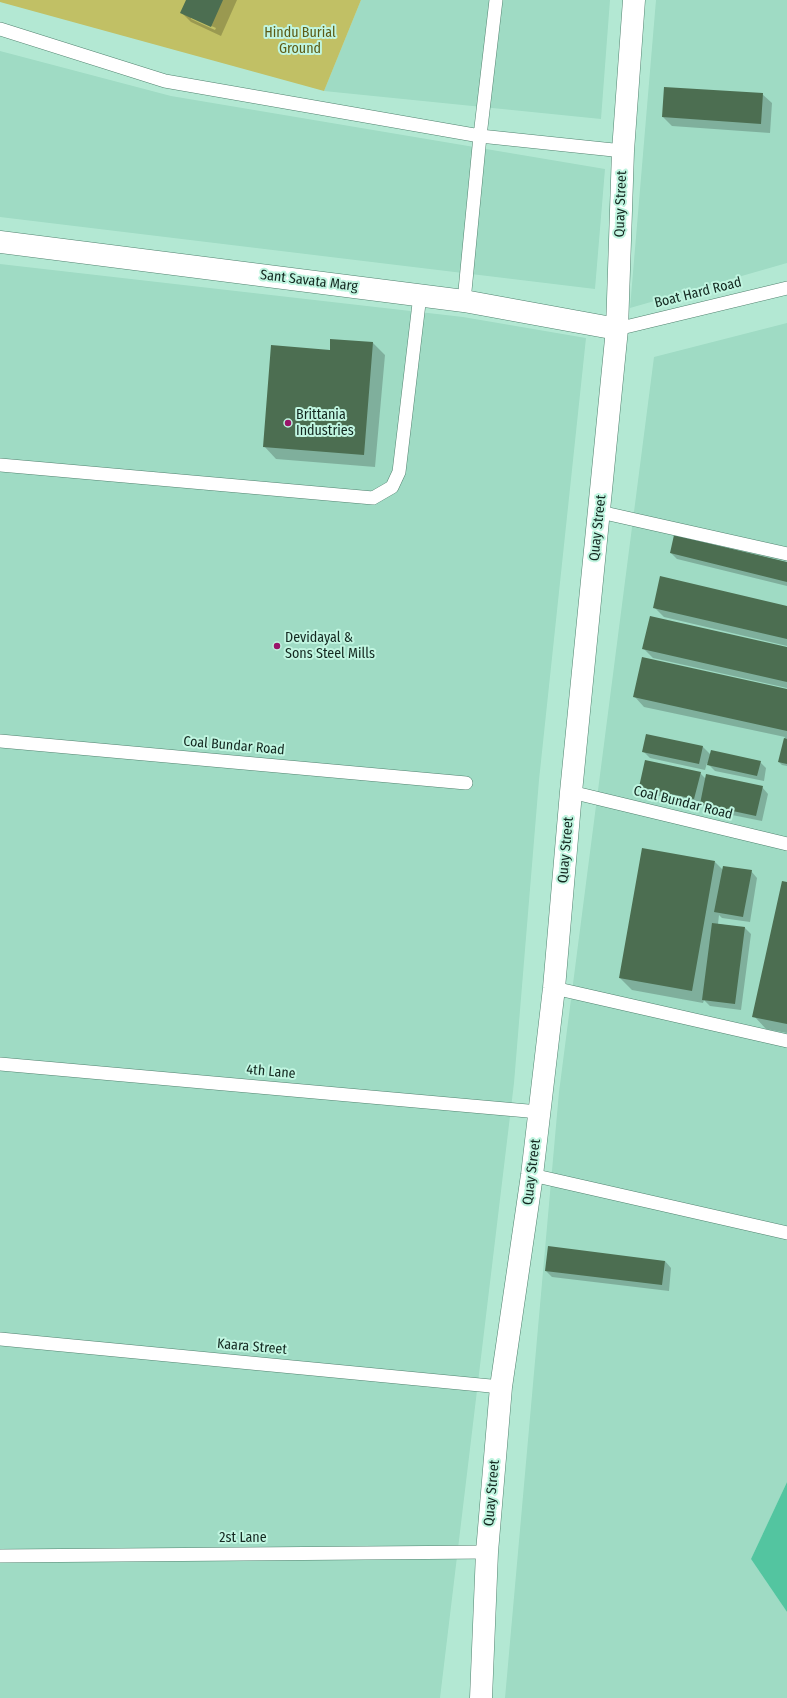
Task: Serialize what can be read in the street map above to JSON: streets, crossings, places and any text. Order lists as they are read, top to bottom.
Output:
{
  "streets": {
    "street": ["Quay Street", "Sant Savata Marg"],
    "lane": [
      "Boat Hard Road",
      "Coal Bundar Road",
      "4th Lane",
      "Kaara Street",
      "2st Lane"
    ]
  },
  "crossings": [
    ["Quay Street", "Sant Savata Marg"],
    ["Quay Street", "Boat Hard Road"],
    ["Quay Street", "Coal Bundar Road"],
    ["Quay Street", "4th Lane"],
    ["Quay Street", "Kaara Street"],
    ["Quay Street", "2st Lane"],
    ["Sant Savata Marg", "Boat Hard Road"]
  ],
  "parks": ["Hindu Burial Ground"],
  "places": ["Brittania Industries", "Devidayal & Sons Steel Mills"]
}
